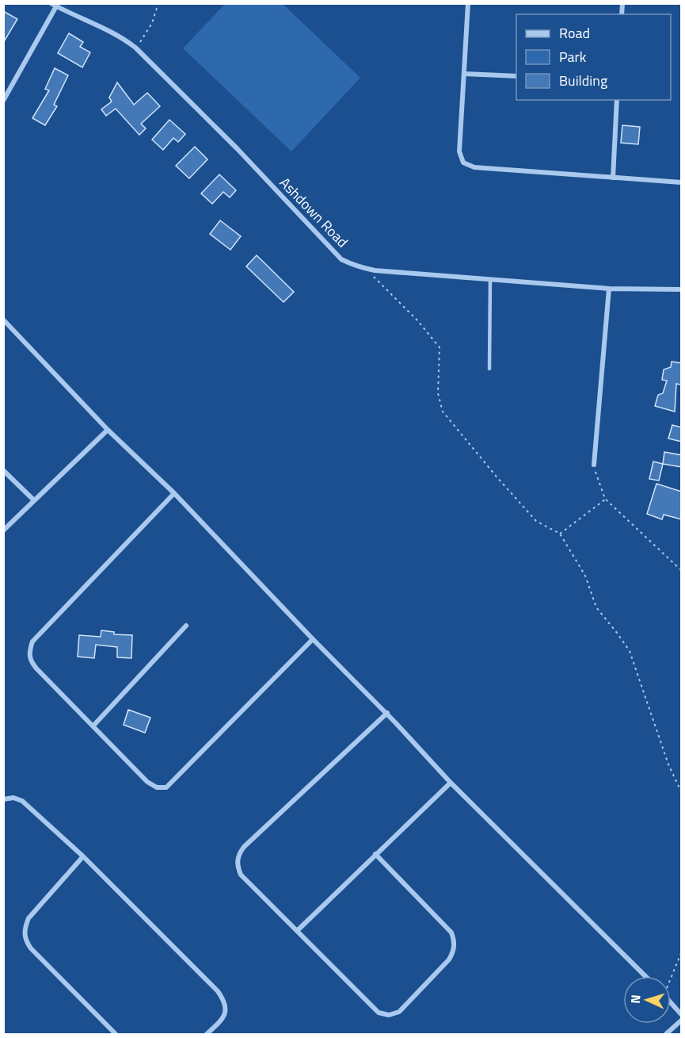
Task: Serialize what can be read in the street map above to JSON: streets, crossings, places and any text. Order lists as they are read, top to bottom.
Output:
{
  "streets": {
    "street": ["Ashdown Road"]
  },
  "legend": ["Road", "Park", "Building"],
  "north": "left"
}
